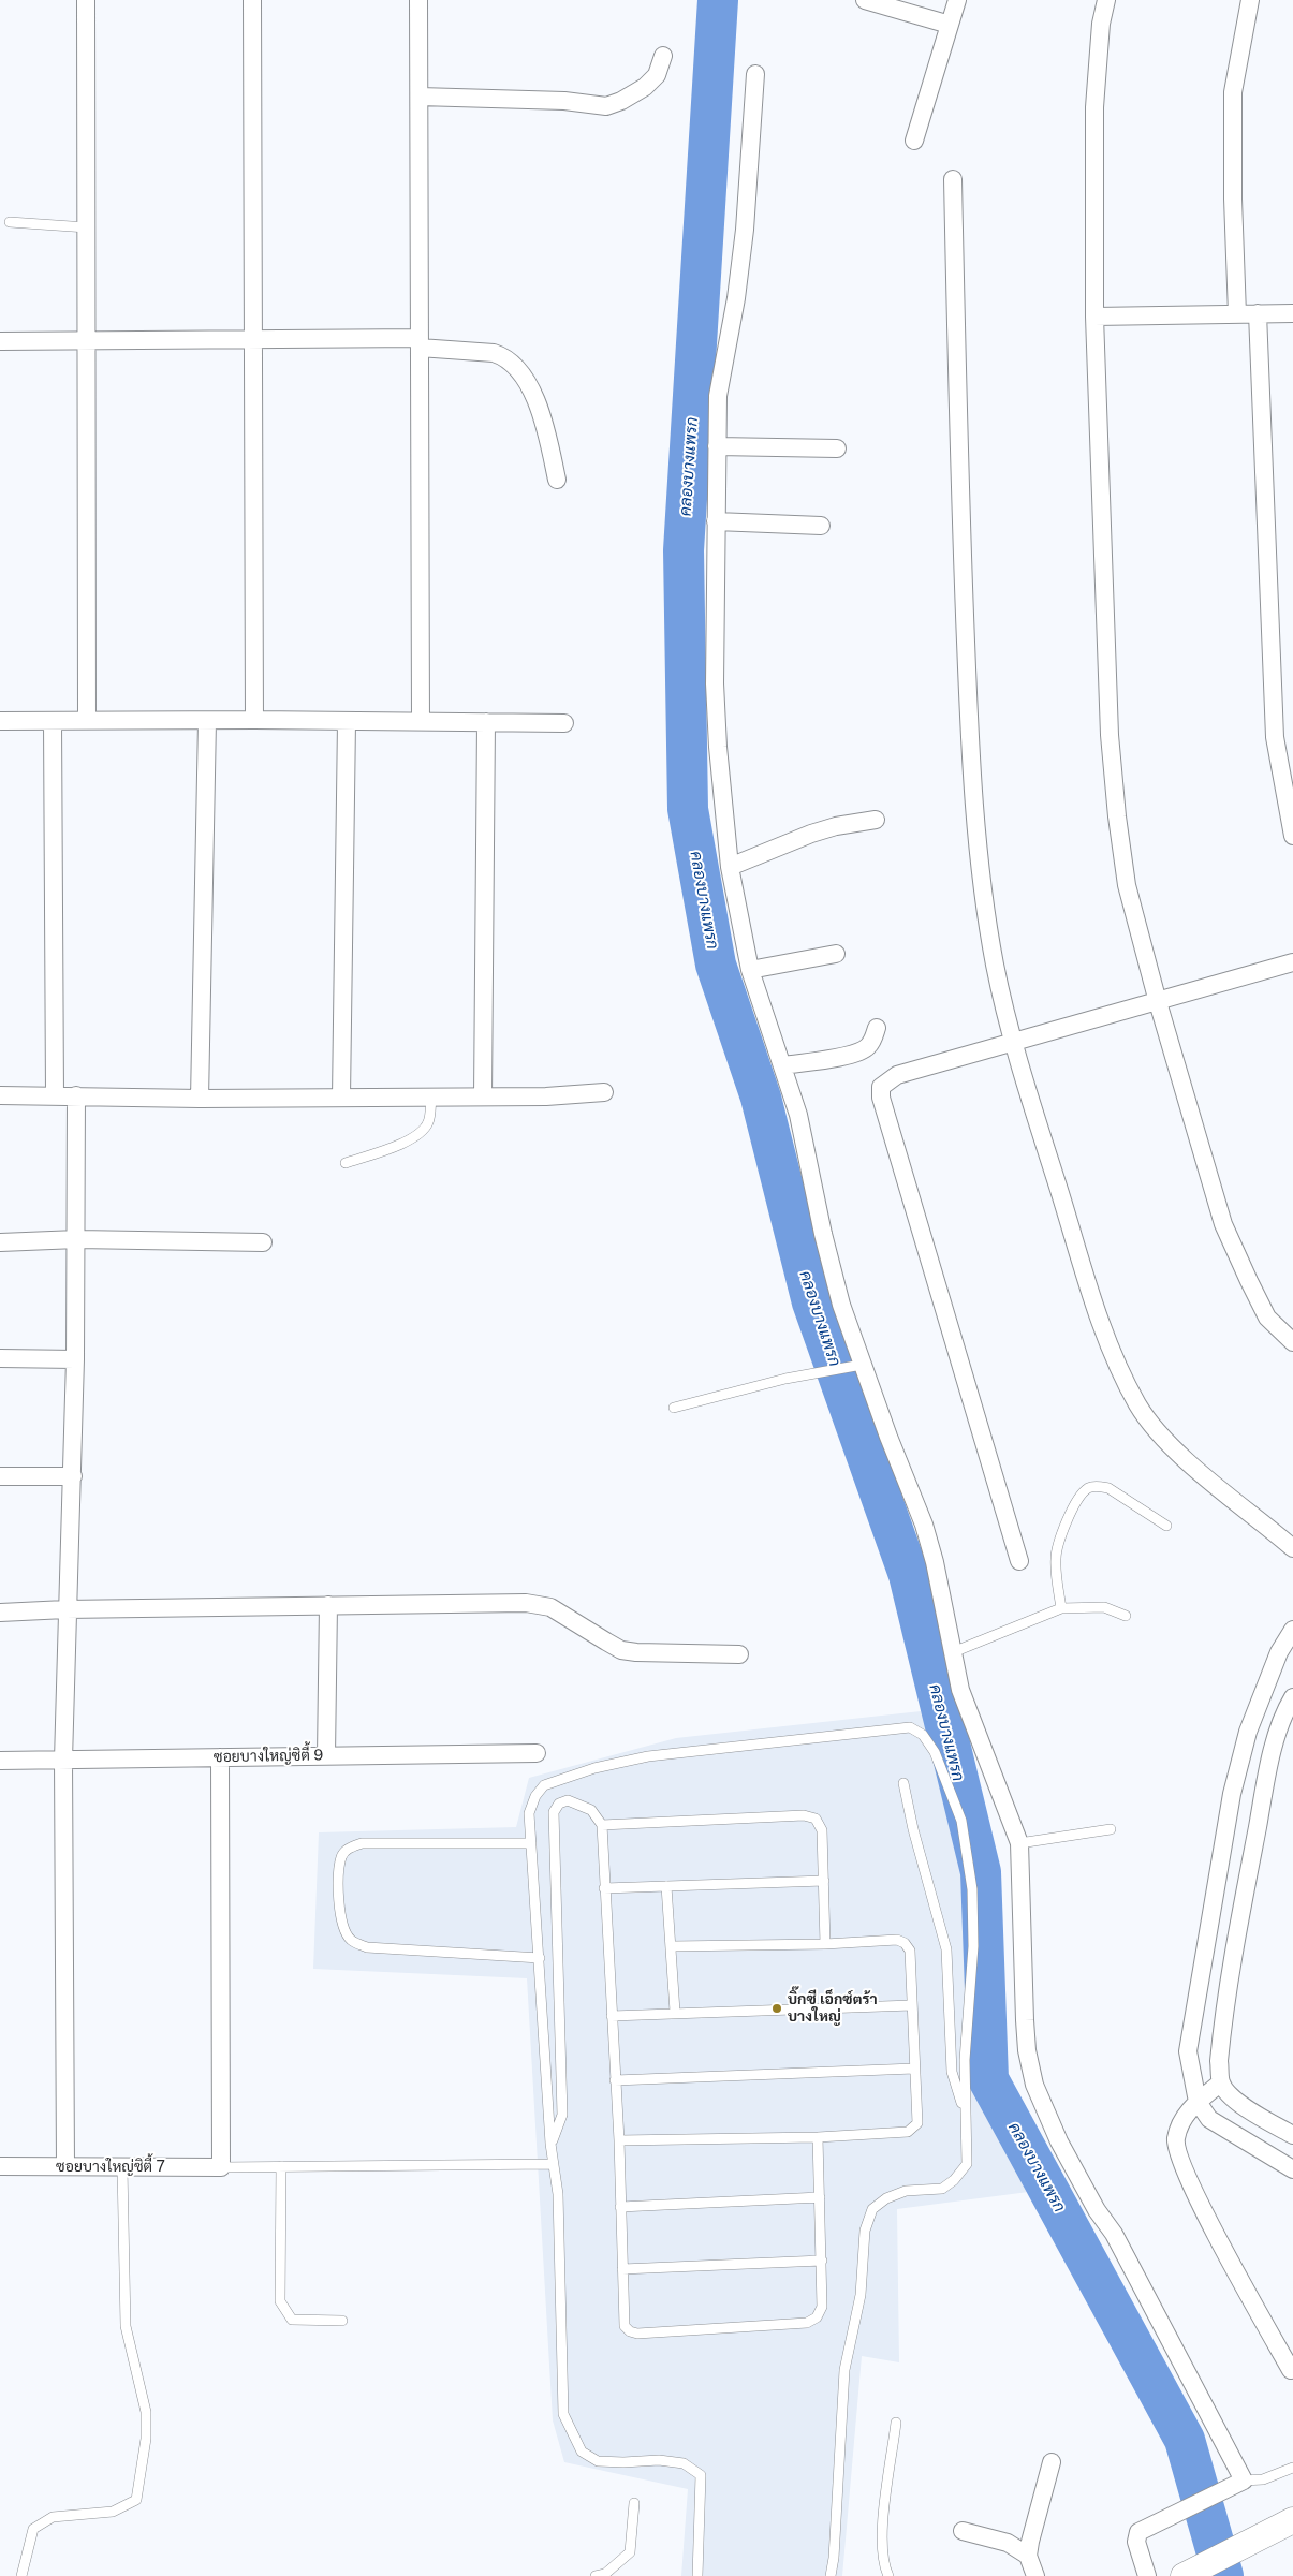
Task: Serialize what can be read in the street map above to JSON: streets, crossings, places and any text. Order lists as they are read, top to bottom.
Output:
{
  "streets": {
    "street": ["ซอยบางใหญ่ซิตี้ 9", "ซอยบางใหญ่ซิตี้ 7"]
  },
  "water": ["คลองบางแพรก"],
  "places": ["บิ๊กซี เอ็กซ์ตร้า บางใหญ่"]
}
